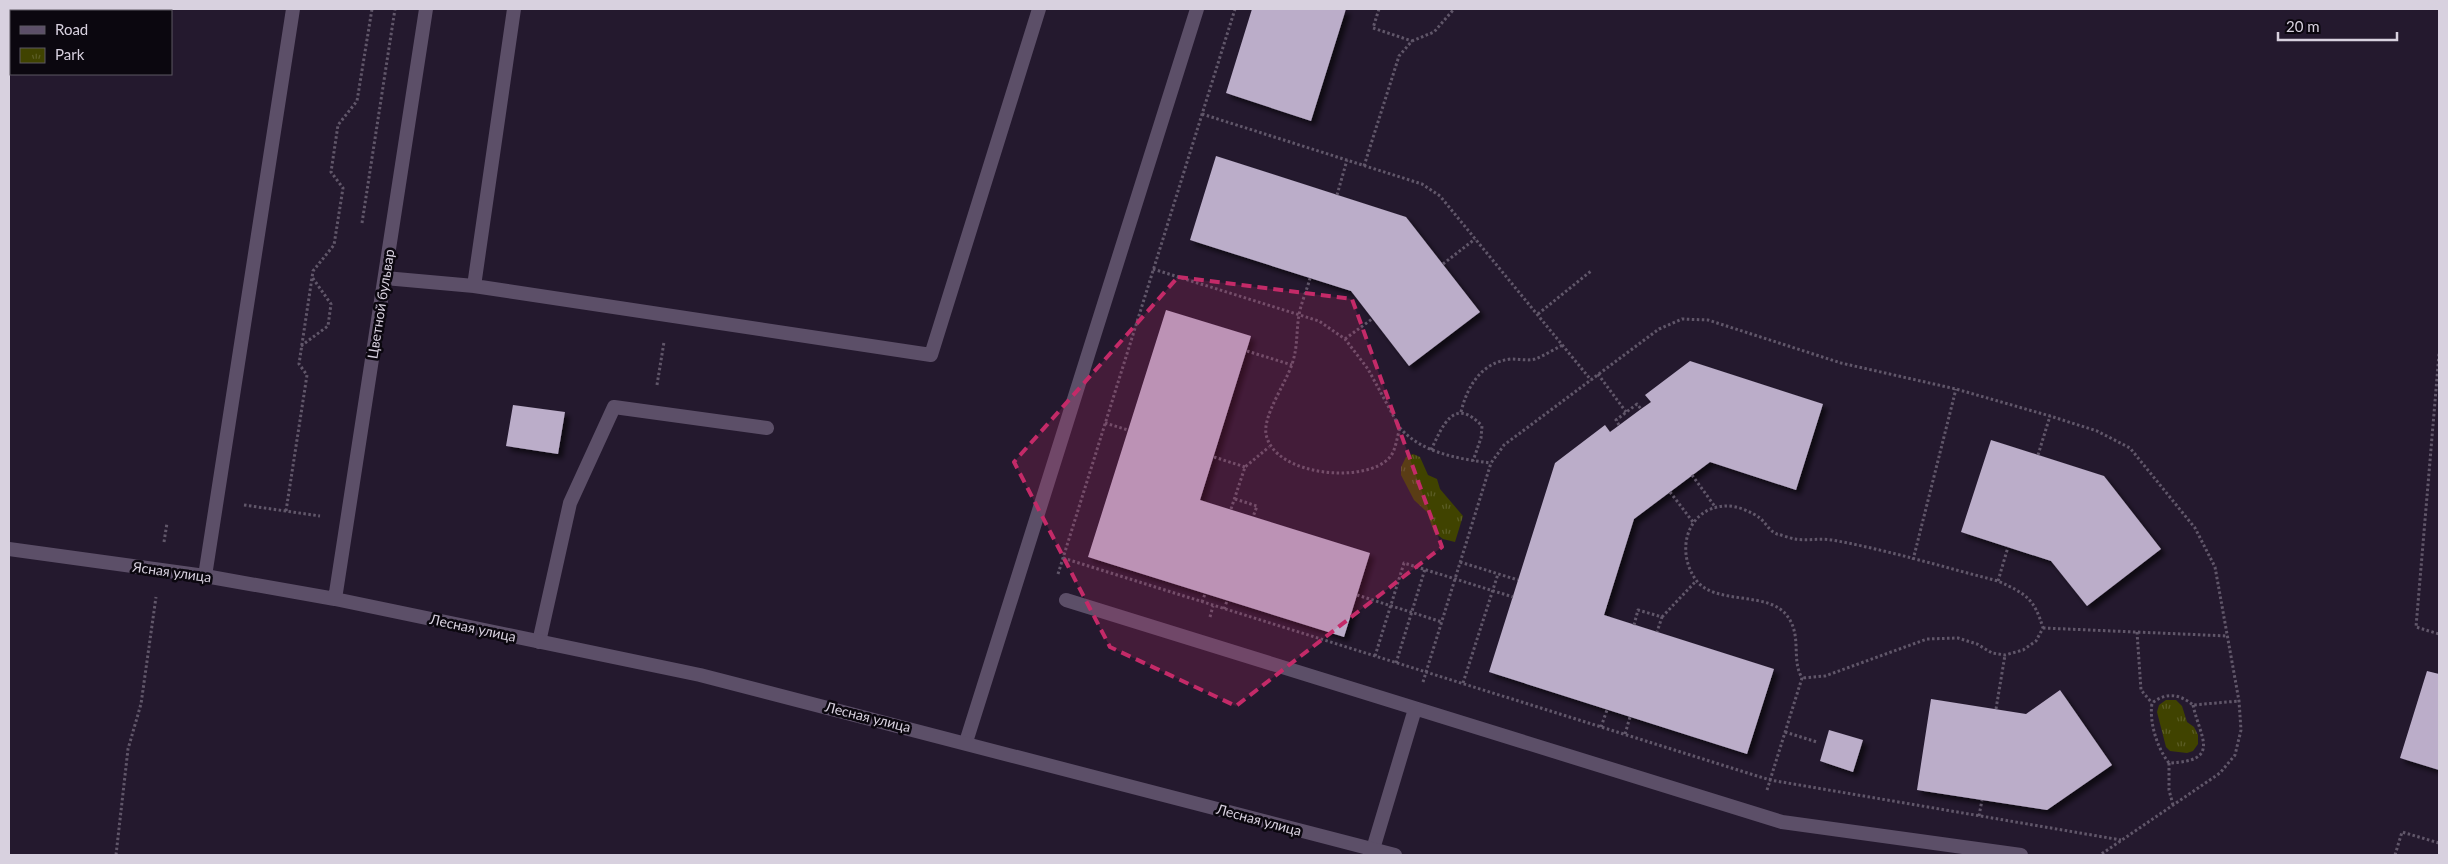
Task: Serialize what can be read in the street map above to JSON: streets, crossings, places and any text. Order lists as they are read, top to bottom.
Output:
{
  "streets": {
    "street": ["Цветной бульвар", "Ясная улица", "Лесная улица"]
  },
  "crossings": [
    ["Цветной бульвар", "Ясная улица"],
    ["Цветной бульвар", "Лесная улица"],
    ["Ясная улица", "Лесная улица"]
  ],
  "legend": ["Road", "Park"],
  "scale_bar": "20 m"
}
